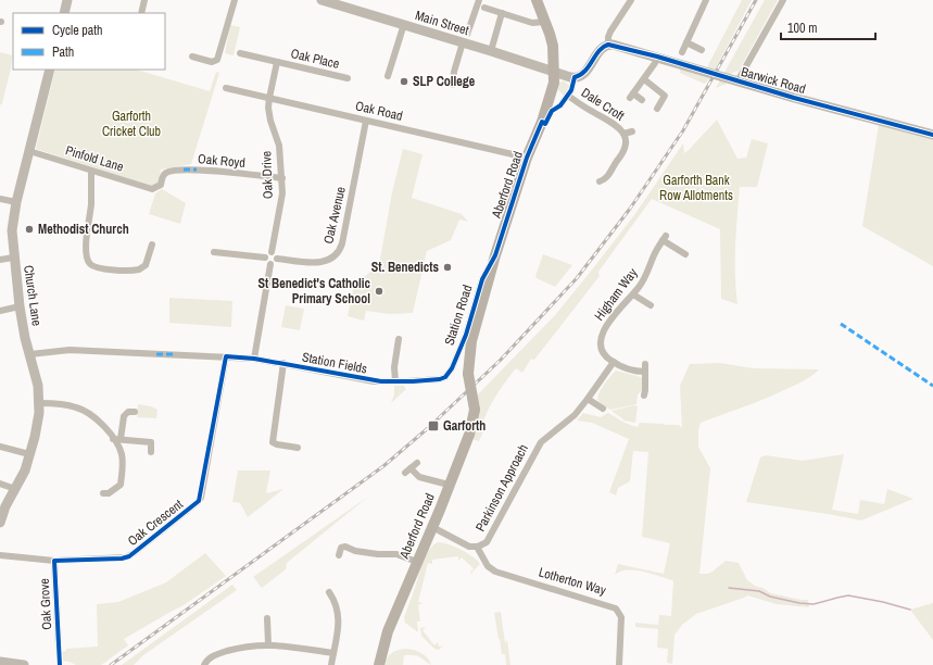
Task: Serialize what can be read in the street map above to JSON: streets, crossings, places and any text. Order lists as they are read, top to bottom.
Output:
{
  "streets": {
    "main road": ["Aberford Road"],
    "street": [
      "Main Street",
      "Oak Place",
      "Barwick Road",
      "Dale Croft",
      "Oak Road",
      "Pinfold Lane",
      "Oak Royd",
      "Oak Drive",
      "Oak Avenue",
      "Higham Way",
      "Church Lane",
      "Station Road",
      "Station Fields",
      "Parkinson Approach",
      "Oak Crescent",
      "Lotherton Way",
      "Oak Grove"
    ]
  },
  "crossings": [
    ["Main Street", "Aberford Road"],
    ["Oak Place", "Oak Road"],
    ["Oak Place", "Oak Drive"],
    ["Oak Road", "Oak Drive"],
    ["Oak Road", "Aberford Road"],
    ["Oak Road", "Oak Avenue"],
    ["Pinfold Lane", "Oak Royd"],
    ["Pinfold Lane", "Church Lane"],
    ["Oak Royd", "Oak Drive"],
    ["Oak Drive", "Oak Avenue"],
    ["Aberford Road", "Station Road"],
    ["Aberford Road", "Parkinson Approach"],
    ["Higham Way", "Parkinson Approach"],
    ["Church Lane", "Station Fields"],
    ["Station Road", "Station Fields"],
    ["Station Fields", "Oak Crescent"],
    ["Parkinson Approach", "Lotherton Way"],
    ["Oak Crescent", "Oak Grove"]
  ],
  "parks": ["Garforth Cricket Club", "Garforth Bank Row Allotments"],
  "places": {
    "other": [
      "SLP College",
      "Methodist Church",
      "St. Benedicts",
      "St Benedict's Catholic Primary School"
    ],
    "transit": ["Garforth"]
  },
  "legend": ["Cycle path", "Path"],
  "scale_bar": "100 m"
}
